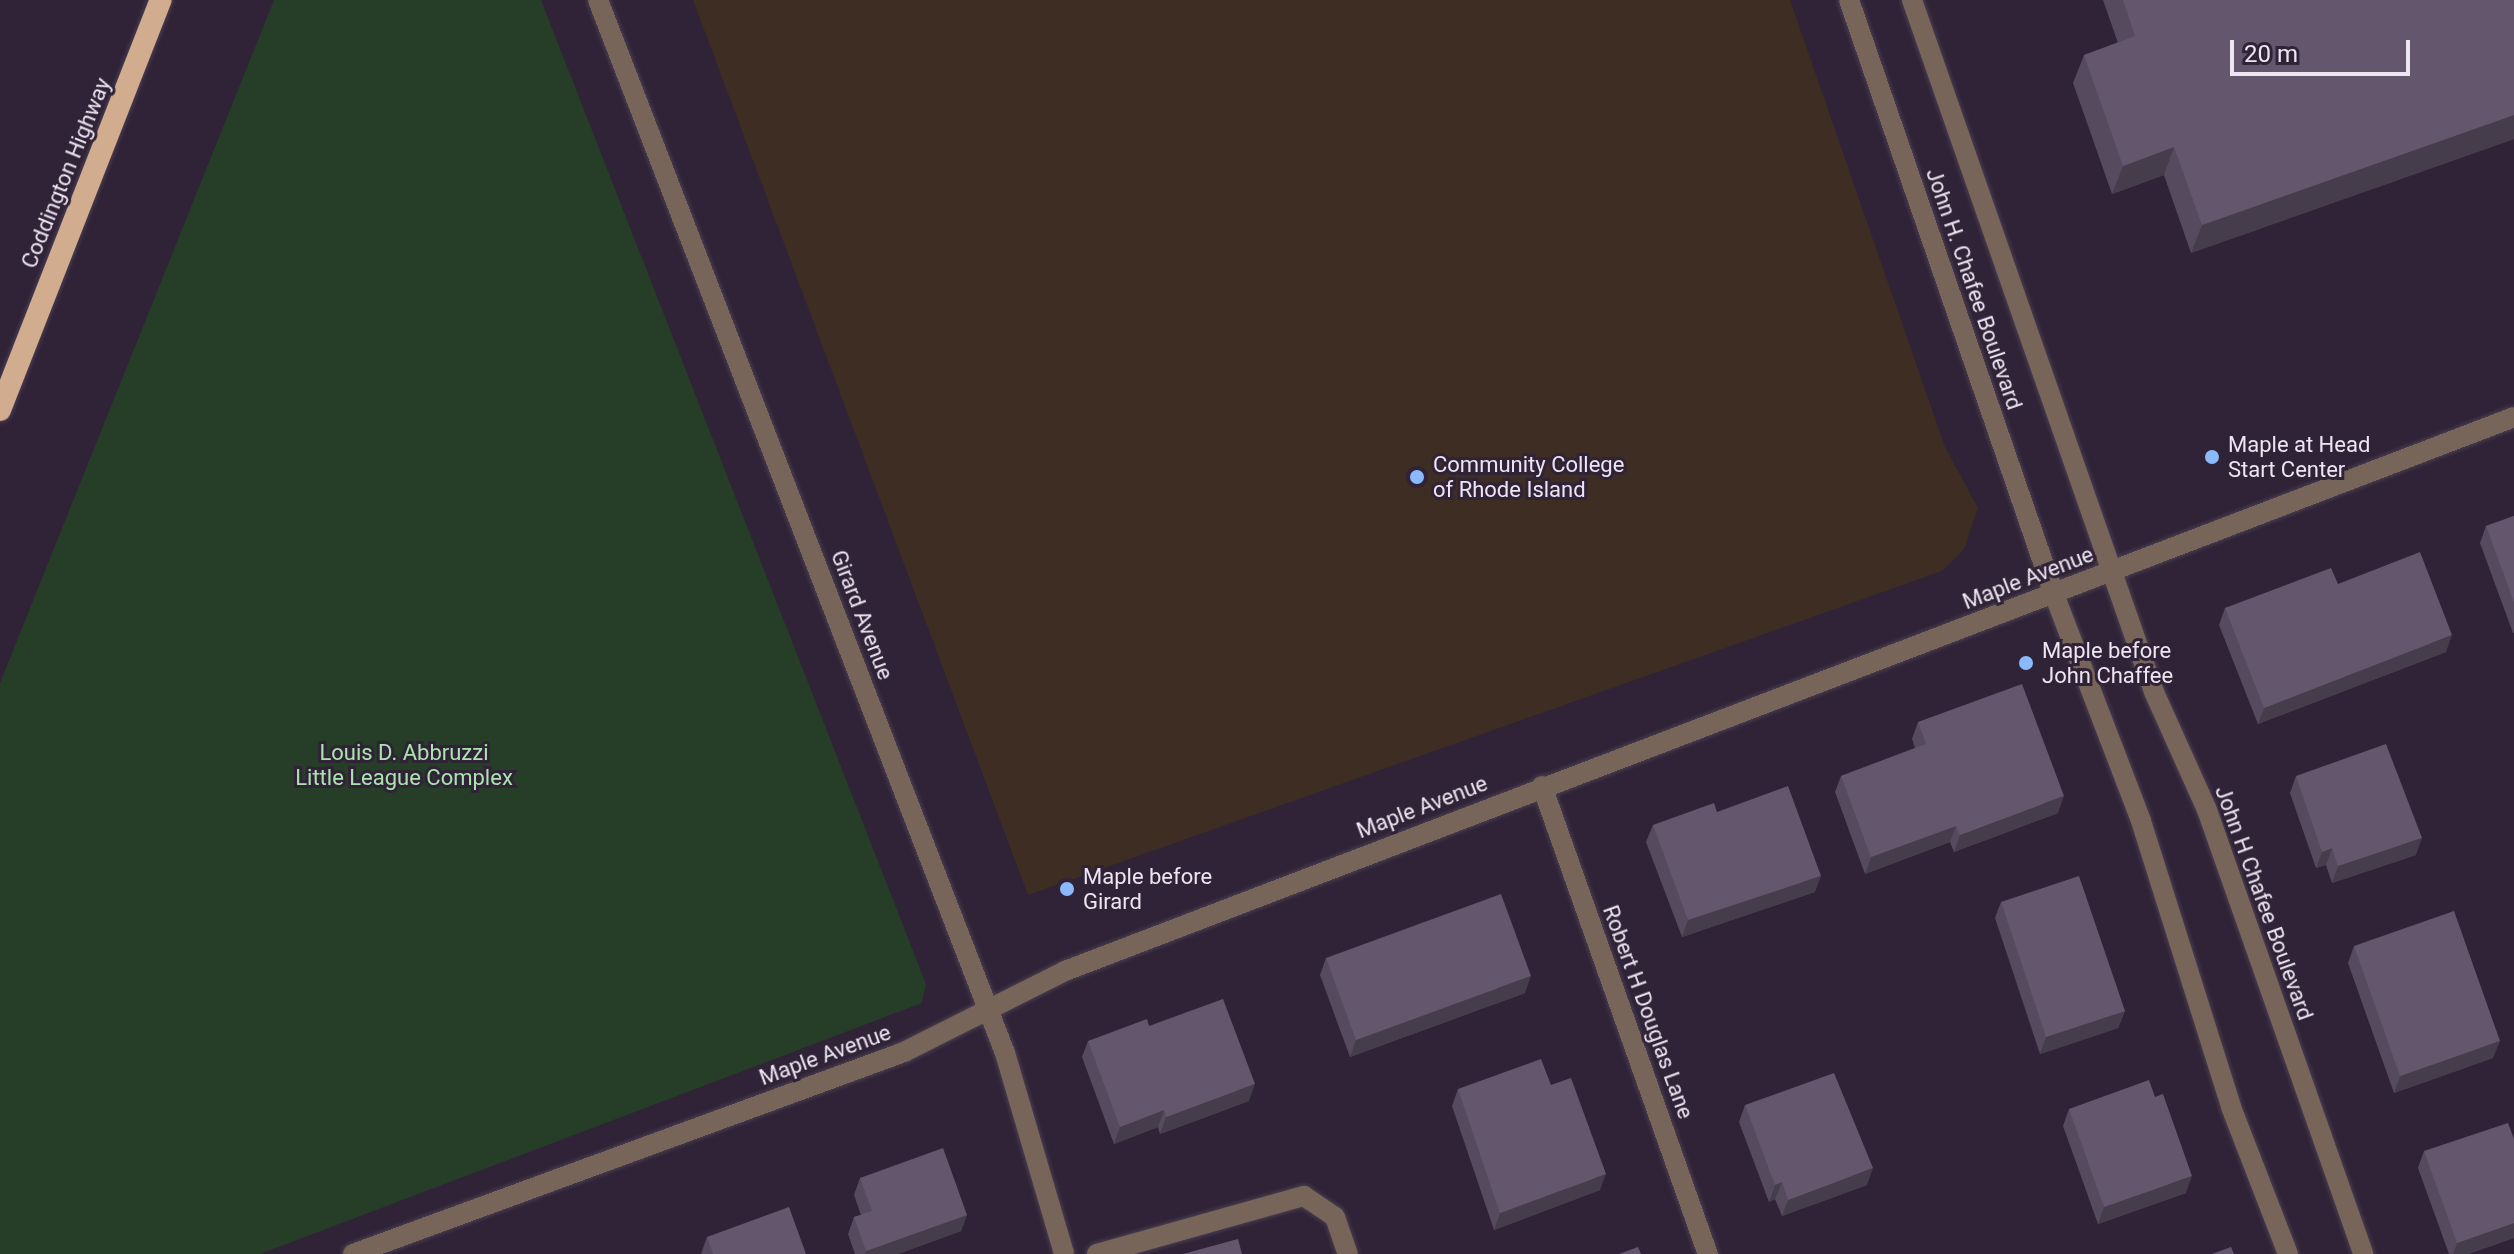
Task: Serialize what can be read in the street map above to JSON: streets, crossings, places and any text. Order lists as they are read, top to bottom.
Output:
{
  "streets": {
    "highway": ["Coddington Highway"],
    "street": [
      "John H. Chafee Boulevard",
      "Maple Avenue",
      "Girard Avenue",
      "John H Chafee Boulevard",
      "Robert H Douglas Lane"
    ]
  },
  "crossings": [
    ["John H. Chafee Boulevard", "Maple Avenue"],
    ["John H. Chafee Boulevard", "John H Chafee Boulevard"],
    ["Maple Avenue", "Girard Avenue"],
    ["Maple Avenue", "John H Chafee Boulevard"],
    ["Maple Avenue", "Robert H Douglas Lane"]
  ],
  "parks": ["Louis D. Abbruzzi Little League Complex"],
  "places": [
    "Maple at Head Start Center",
    "Community College of Rhode Island",
    "Maple before John Chaffee",
    "Maple before Girard"
  ],
  "scale_bar": "20 m"
}
